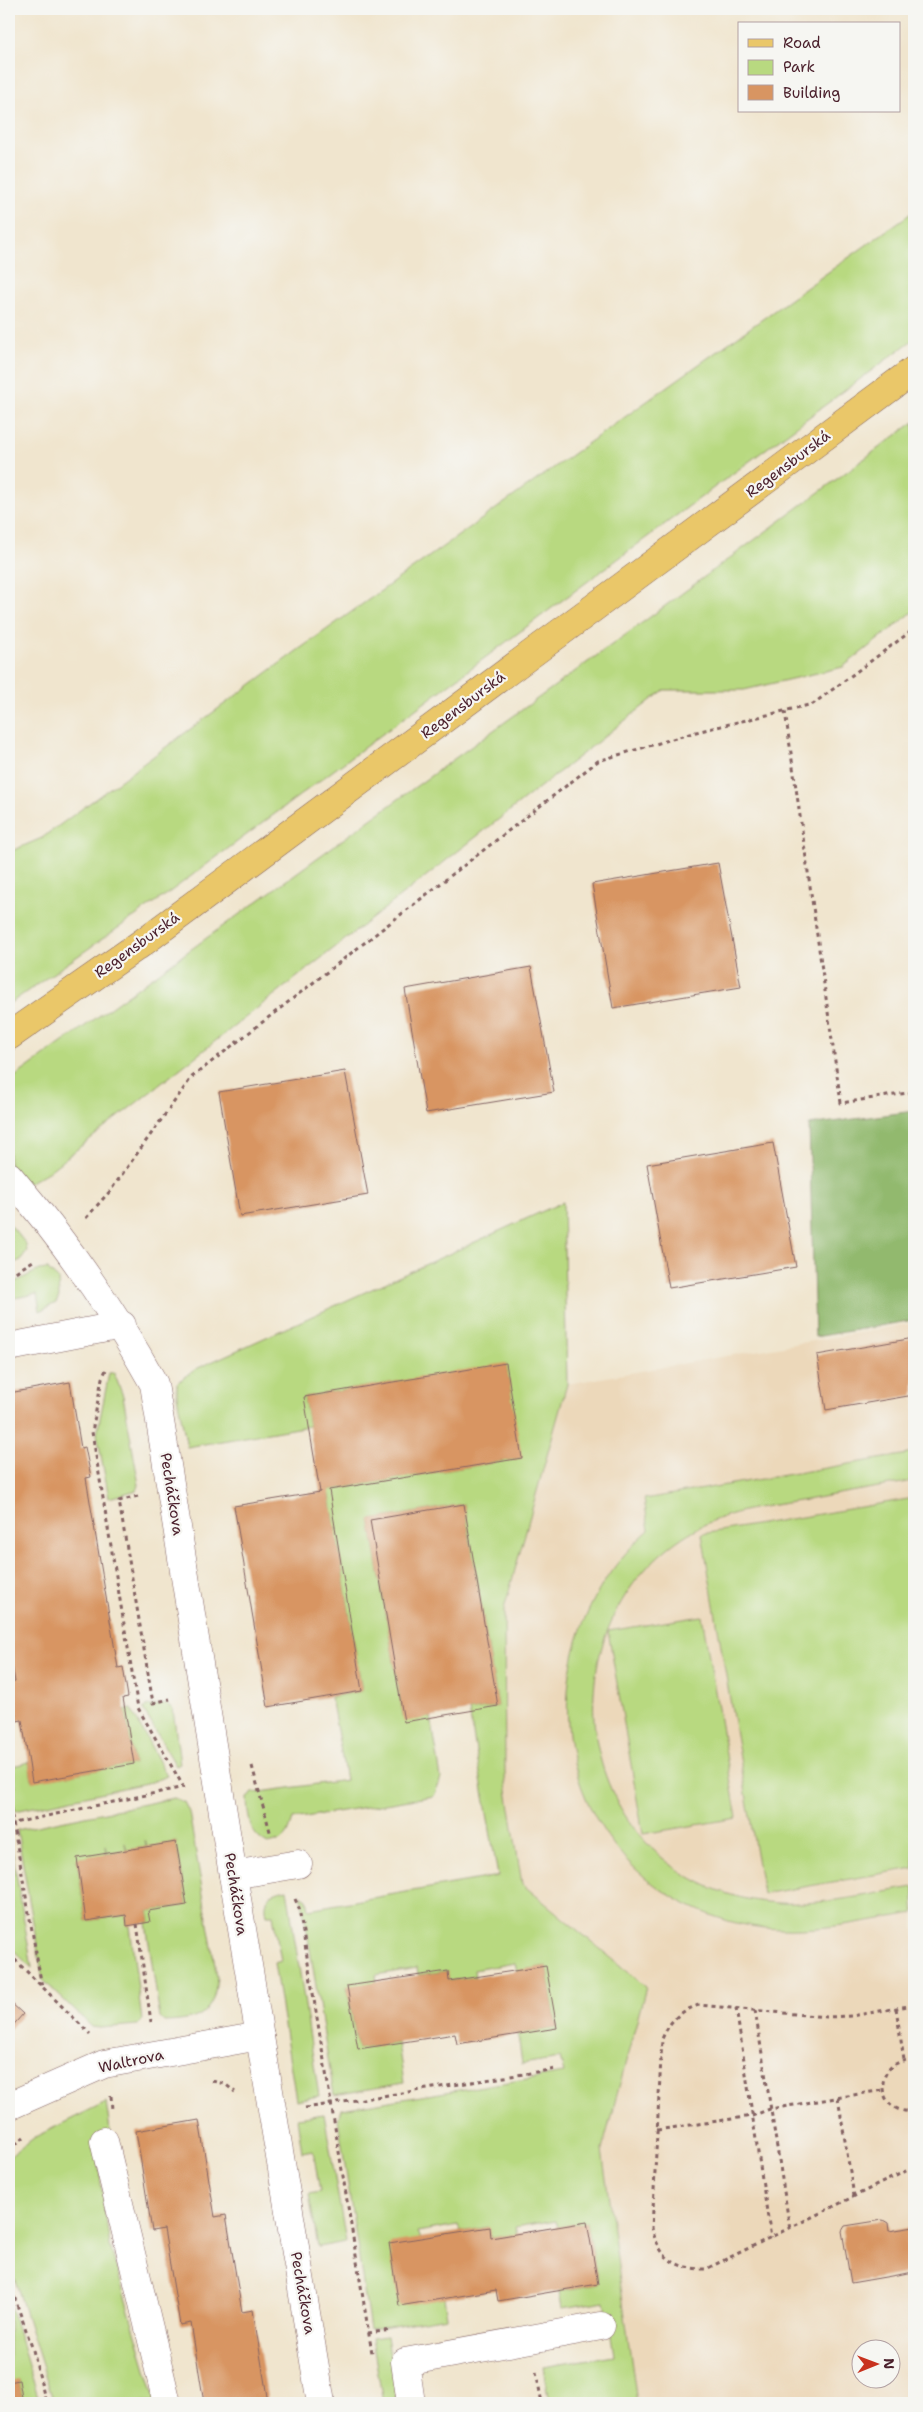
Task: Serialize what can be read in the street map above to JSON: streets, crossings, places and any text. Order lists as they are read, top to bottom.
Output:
{
  "streets": {
    "main road": ["Regensburská"],
    "street": ["Pecháčkova", "Waltrova"]
  },
  "crossings": [
    ["Pecháčkova", "Waltrova"]
  ],
  "legend": ["Road", "Park", "Building"],
  "north": "right"
}
